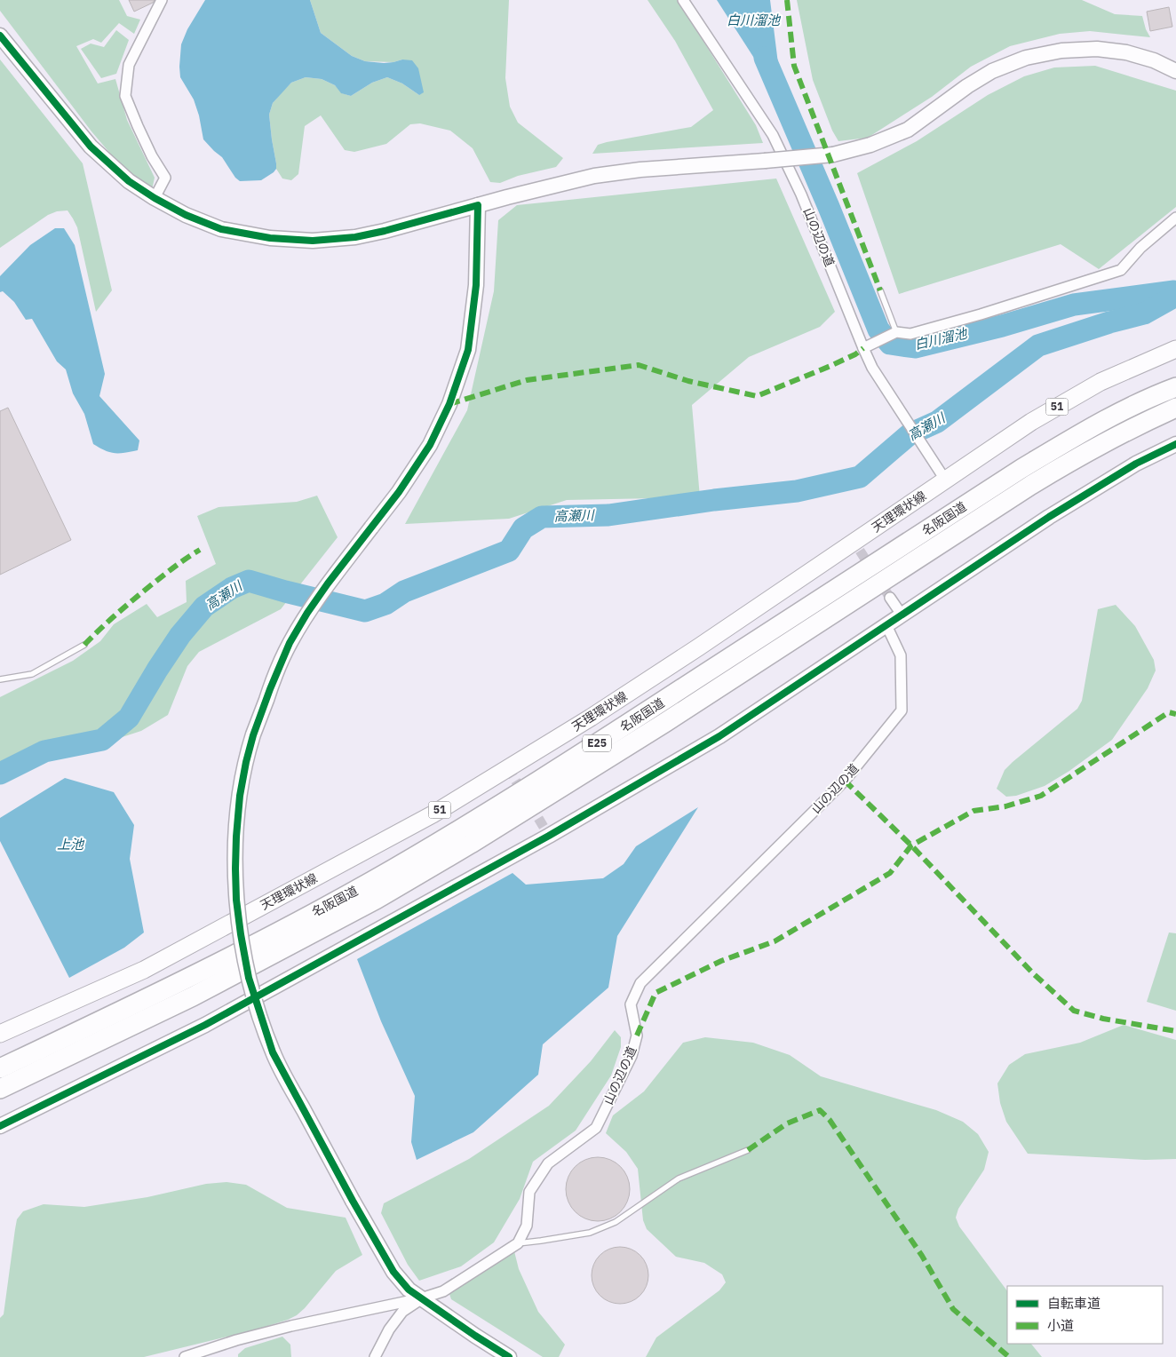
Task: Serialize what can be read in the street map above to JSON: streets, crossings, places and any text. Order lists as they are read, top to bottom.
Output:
{
  "streets": {
    "highway": ["名阪国道", "E25"],
    "main road": ["51", "天理環状線"],
    "street": ["山の辺の道"]
  },
  "crossings": [
    ["山の辺の道", "天理環状線"]
  ],
  "water": ["白川溜池", "高瀬川", "上池"],
  "legend": ["自転車道", "小道"]
}
